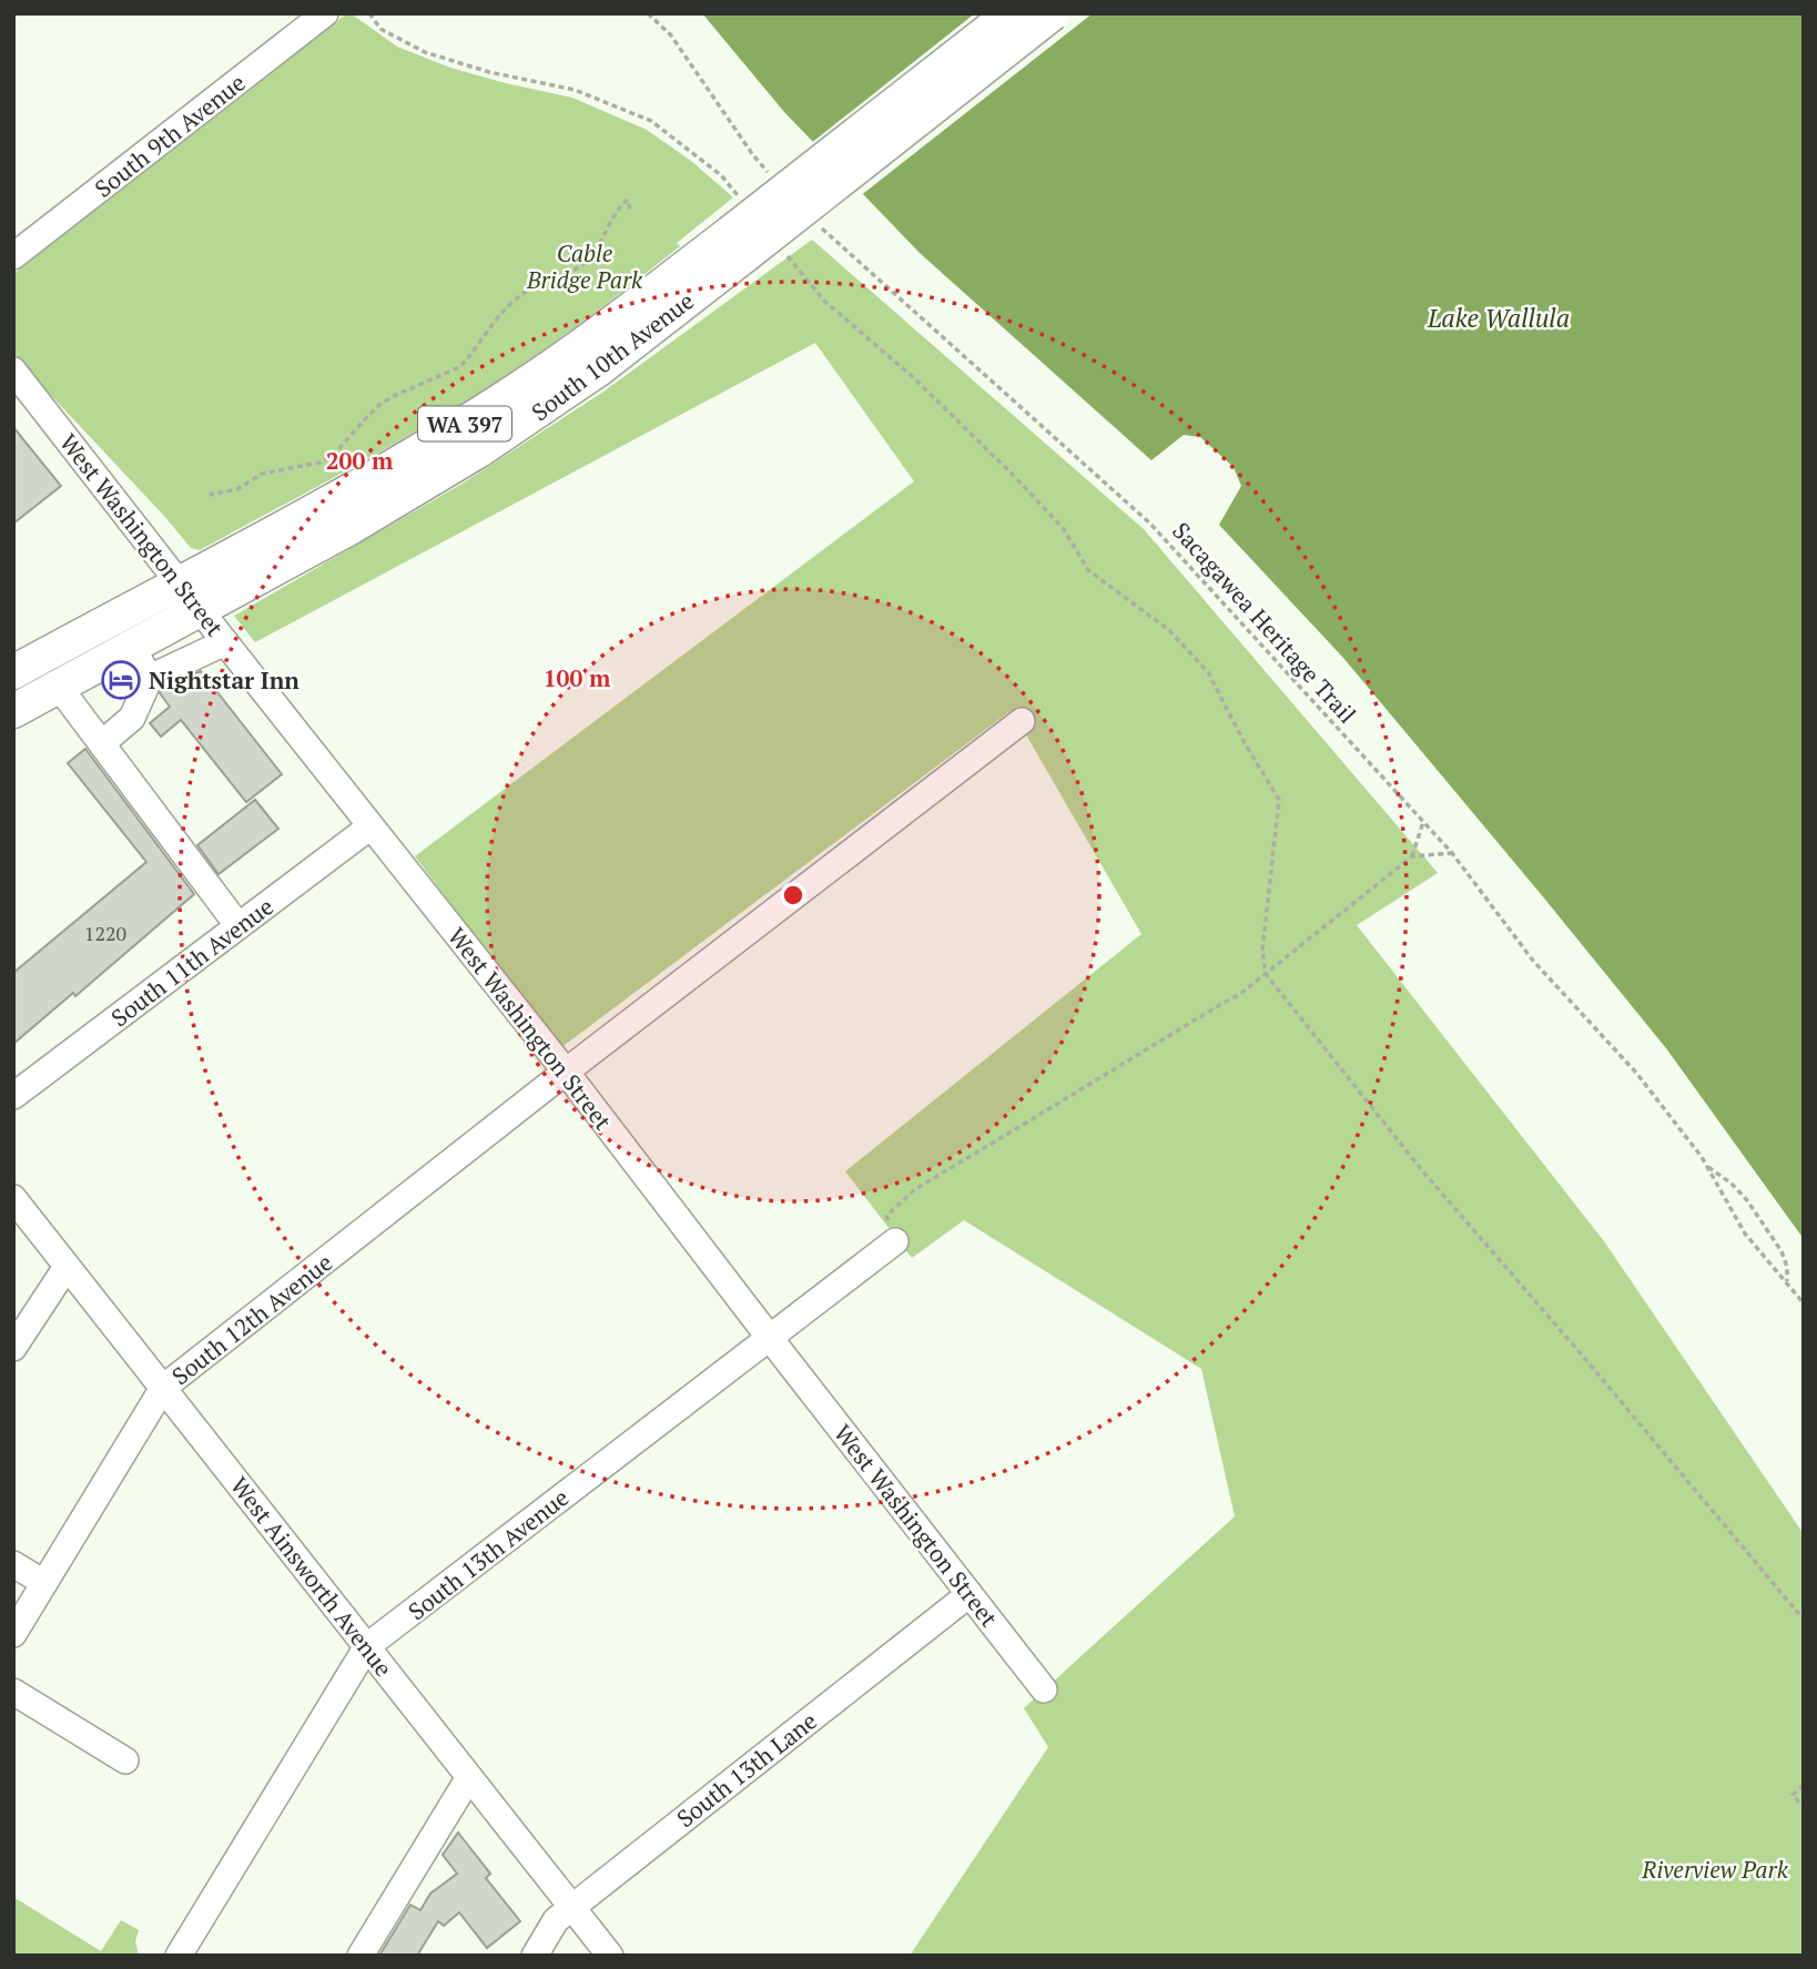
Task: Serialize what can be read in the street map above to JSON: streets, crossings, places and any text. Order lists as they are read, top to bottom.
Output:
{
  "streets": {
    "main road": ["South 10th Avenue", "WA 397"],
    "street": [
      "South 9th Avenue",
      "West Washington Street",
      "South 11th Avenue",
      "South 12th Avenue",
      "South 13th Avenue",
      "West Ainsworth Avenue",
      "South 13th Lane"
    ],
    "path": ["Sacagawea Heritage Trail"]
  },
  "crossings": [
    ["South 10th Avenue", "West Washington Street"],
    ["West Washington Street", "South 11th Avenue"],
    ["West Washington Street", "South 12th Avenue"],
    ["West Washington Street", "South 13th Avenue"],
    ["West Washington Street", "South 13th Lane"],
    ["South 12th Avenue", "West Ainsworth Avenue"],
    ["South 13th Avenue", "West Ainsworth Avenue"],
    ["West Ainsworth Avenue", "South 13th Lane"]
  ],
  "water": ["Lake Wallula"],
  "parks": ["Cable Bridge Park", "Riverview Park"],
  "places": {
    "hotel": ["Nightstar Inn"]
  },
  "house_numbers": ["1220"],
  "rings": ["200 m", "100 m"]
}
